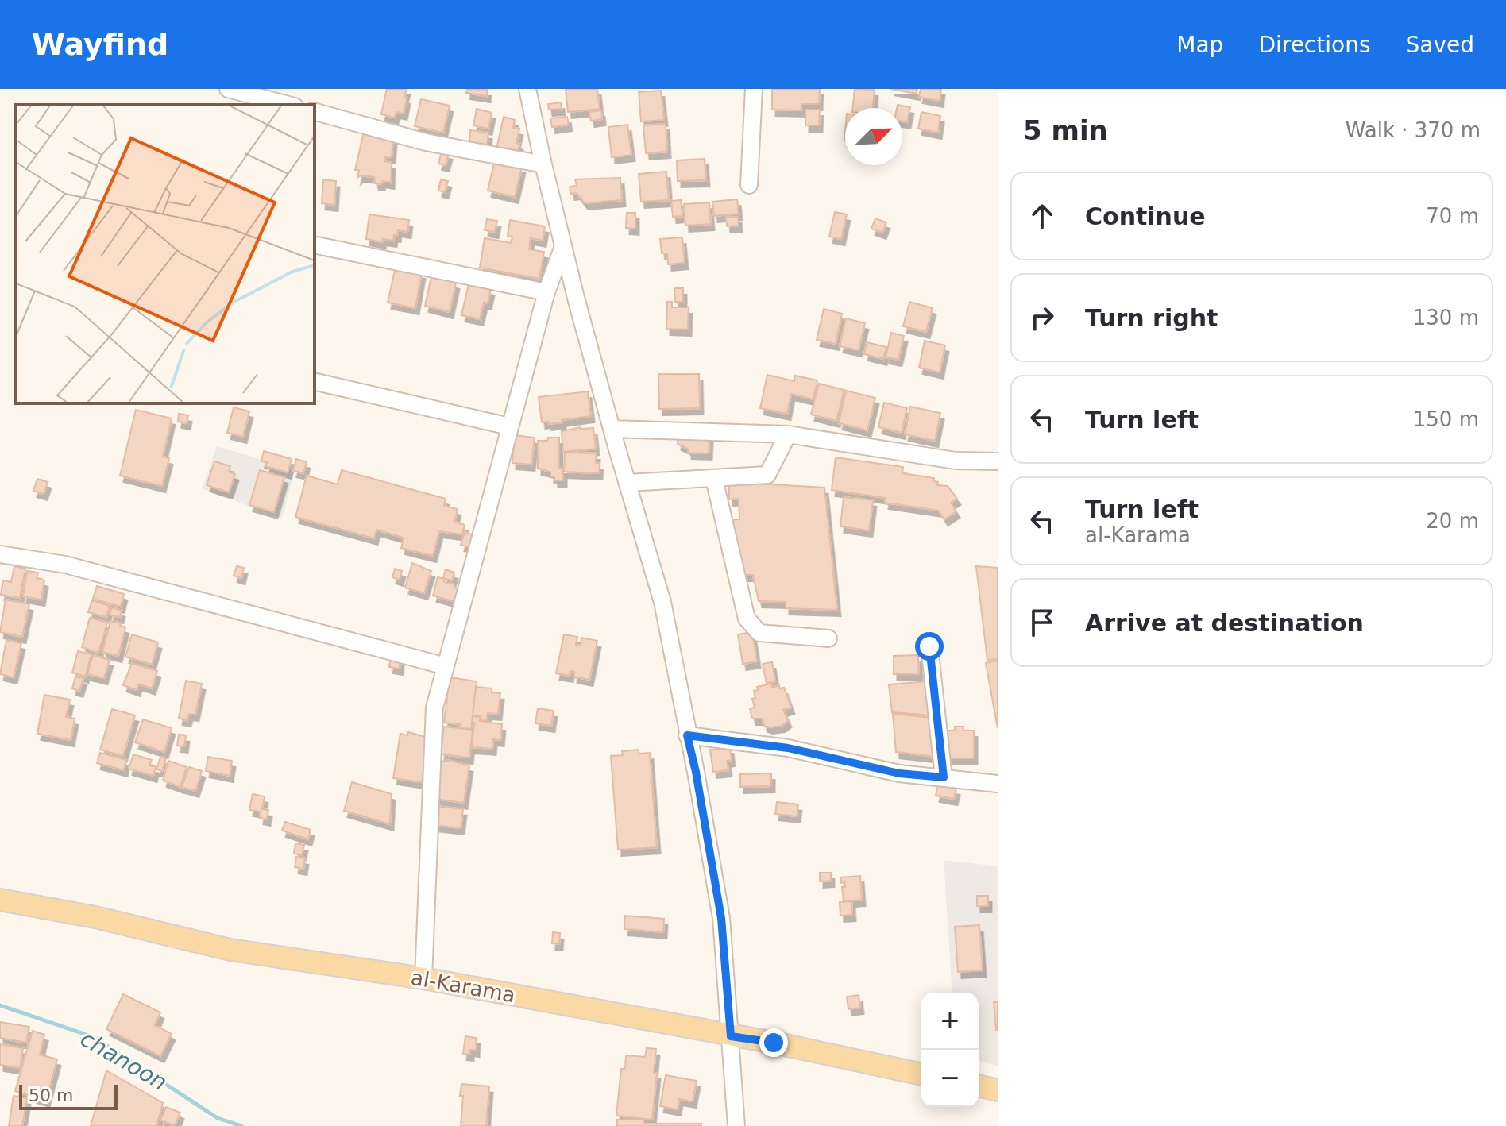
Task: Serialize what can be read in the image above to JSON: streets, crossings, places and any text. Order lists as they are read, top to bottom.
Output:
{
  "streets": {
    "main road": ["al-Karama"]
  },
  "water": ["chanoon"],
  "scale_bar": "50 m",
  "north": "top right",
  "page": {
    "header": "Wayfind",
    "nav": ["Map", "Directions", "Saved"],
    "heading": ["5 min", "Walk · 370 m"],
    "list": [
      ["Continue", "70 m"],
      ["Turn right", "130 m"],
      ["Turn left", "150 m"],
      ["Turn left", "al-Karama", "20 m"],
      "Arrive at destination"
    ],
    "map_buttons": ["+", "−"],
    "scale": "50 m"
  }
}
